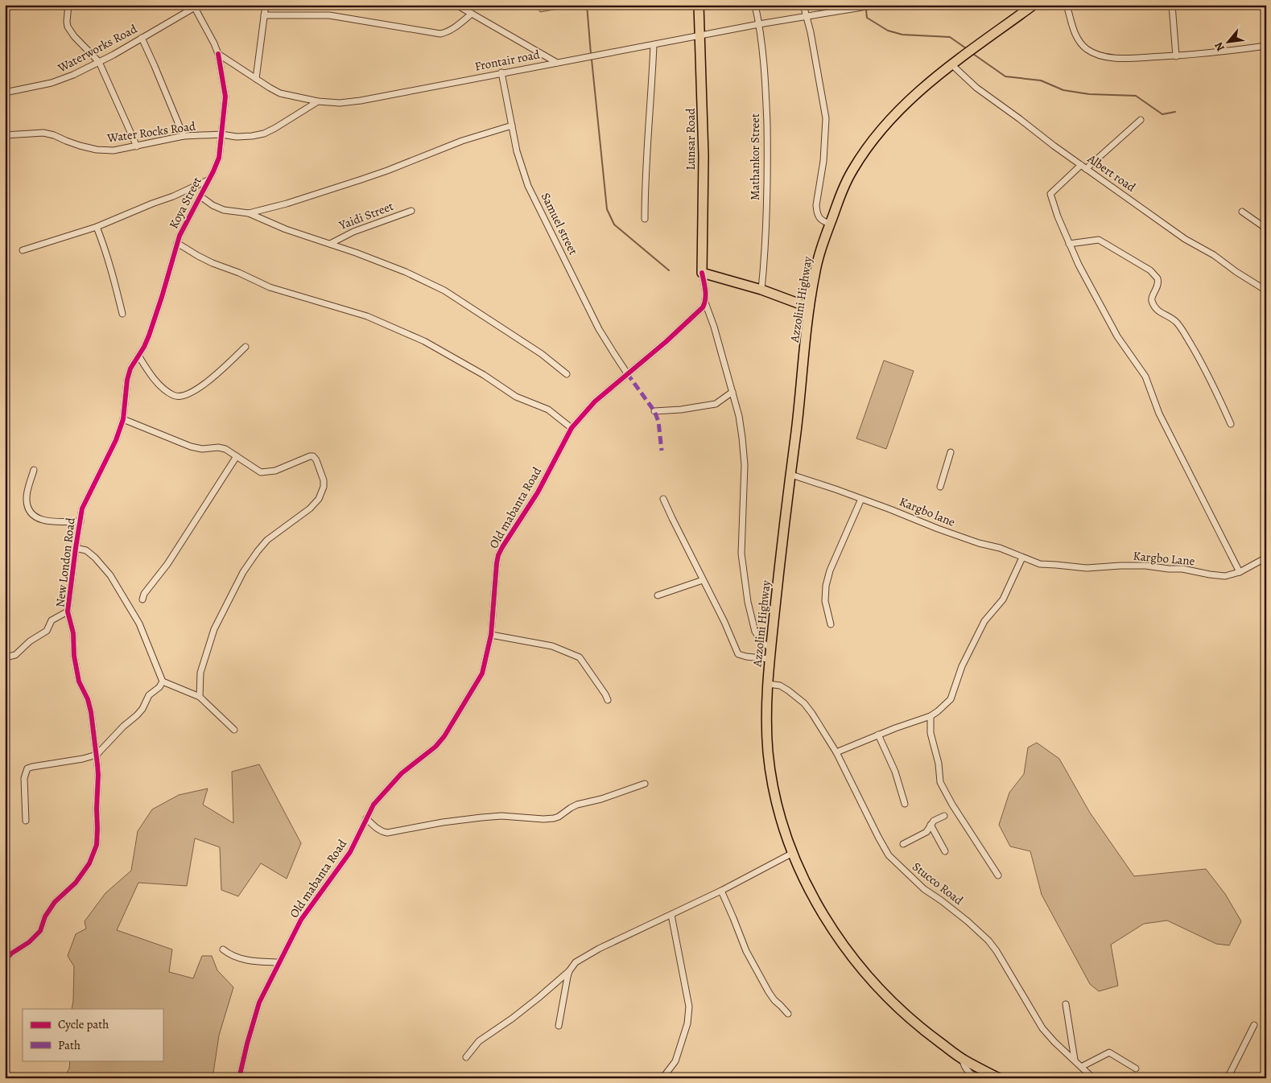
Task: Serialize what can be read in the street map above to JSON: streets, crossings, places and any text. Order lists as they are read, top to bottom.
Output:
{
  "streets": {
    "main road": ["Lunsar Road", "Azzolini Highway"],
    "street": [
      "Waterworks Road",
      "Frontair road",
      "Water Rocks Road",
      "Mathankor Street",
      "Albert road",
      "Koya Street",
      "Yaidi Street",
      "Samuel street",
      "Old mabanta Road",
      "Kargbo lane",
      "Kargbo Lane",
      "New London Road",
      "Stucco Road"
    ]
  },
  "crossings": [
    ["Waterworks Road", "Koya Street"],
    ["Frontair road", "Water Rocks Road"],
    ["Frontair road", "Lunsar Road"],
    ["Frontair road", "Mathankor Street"],
    ["Frontair road", "Koya Street"],
    ["Frontair road", "Samuel street"],
    ["Water Rocks Road", "Koya Street"],
    ["Albert road", "Azzolini Highway"],
    ["Koya Street", "New London Road"],
    ["Samuel street", "Old mabanta Road"],
    ["Azzolini Highway", "Kargbo lane"],
    ["Azzolini Highway", "Stucco Road"],
    ["Kargbo lane", "Kargbo Lane"]
  ],
  "legend": ["Cycle path", "Path"],
  "north": "bottom left"
}
